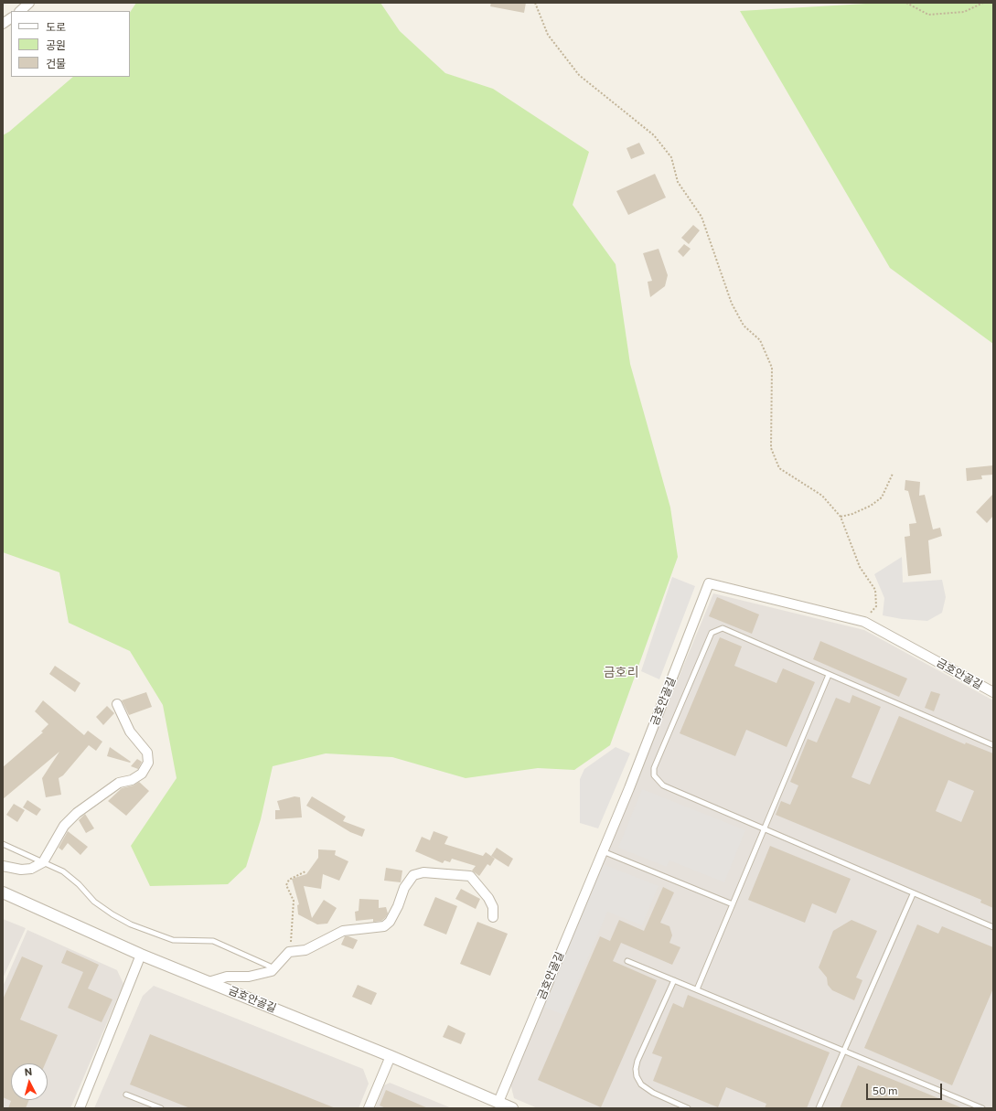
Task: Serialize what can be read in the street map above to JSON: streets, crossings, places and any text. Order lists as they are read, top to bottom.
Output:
{
  "streets": {
    "street": ["금호안골길"]
  },
  "districts": ["금호리"],
  "legend": ["도로", "공원", "건물"],
  "scale_bar": "50 m",
  "north": "top"
}
